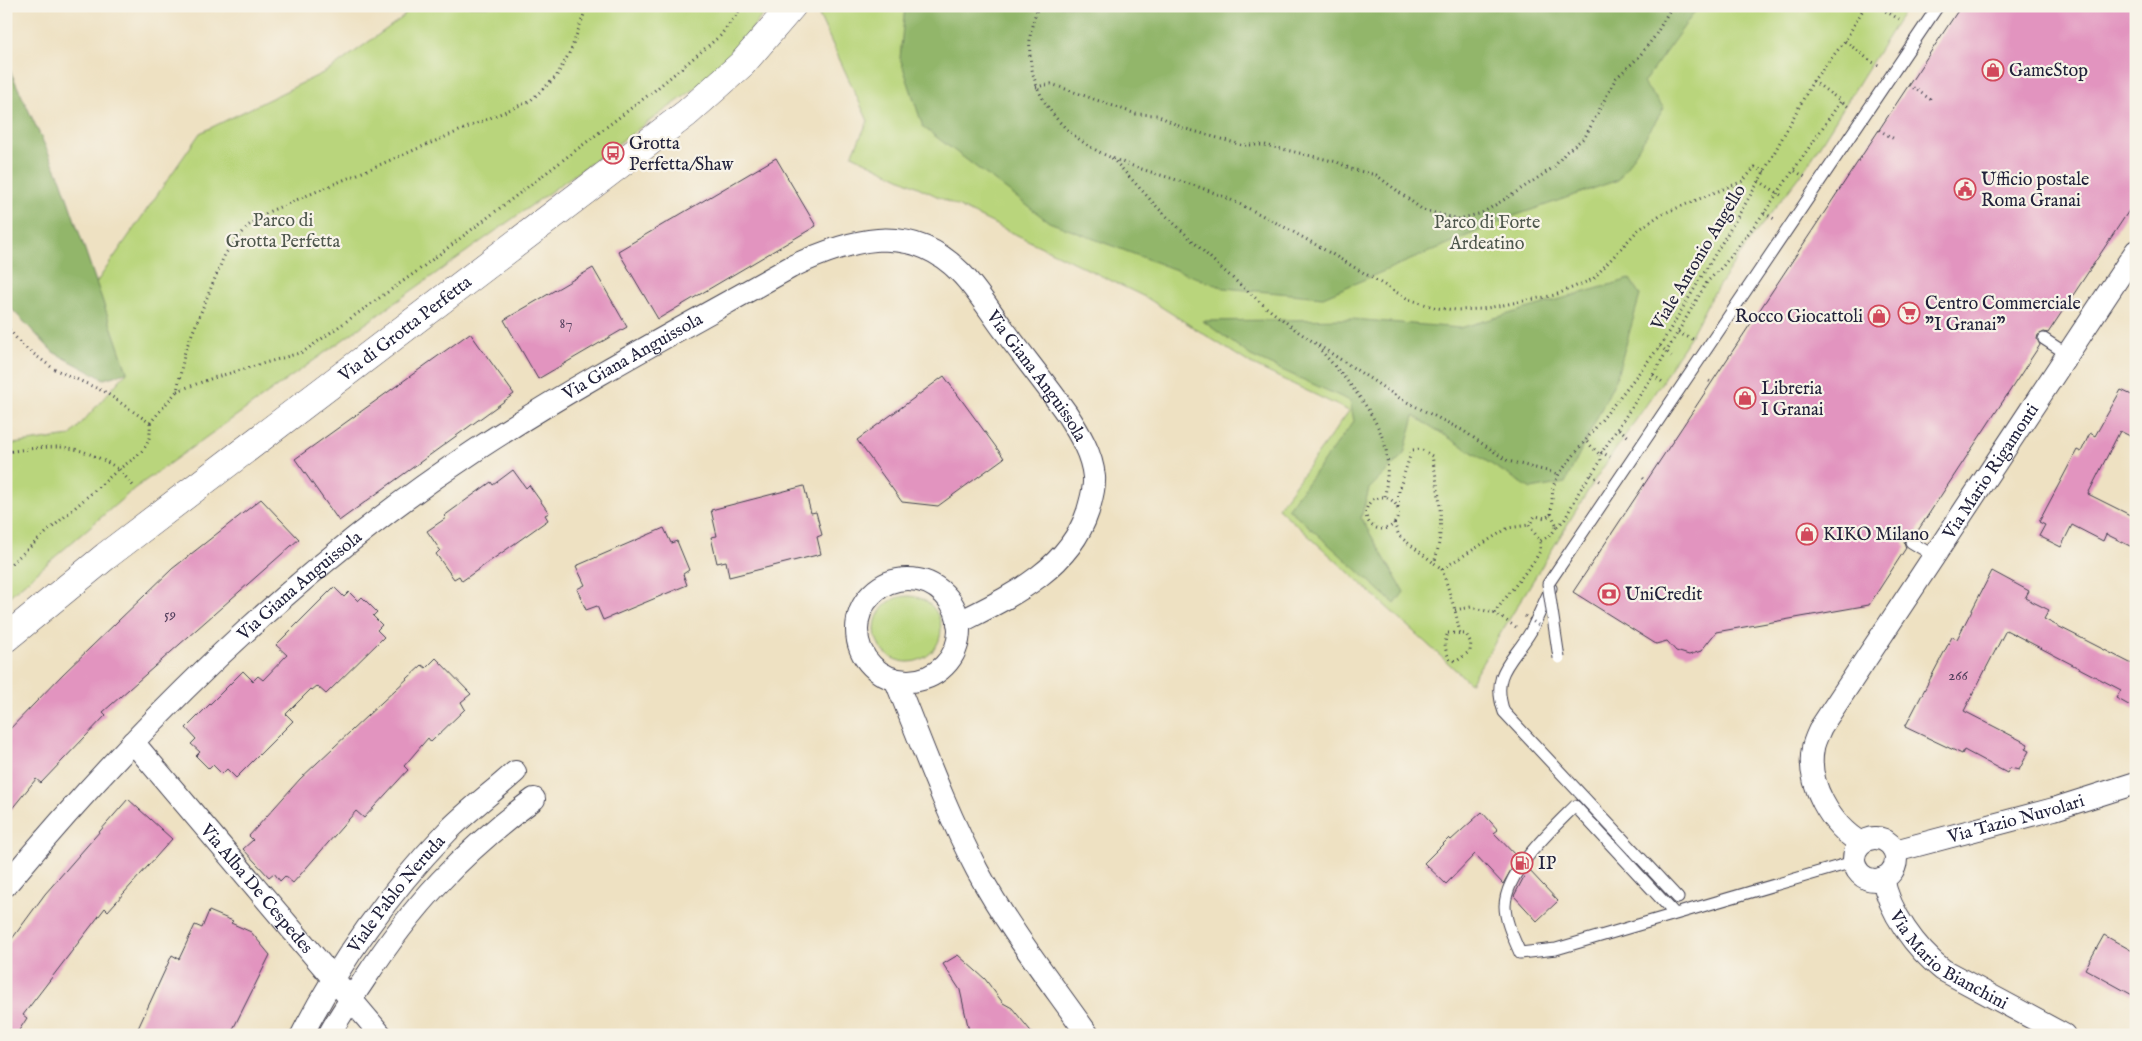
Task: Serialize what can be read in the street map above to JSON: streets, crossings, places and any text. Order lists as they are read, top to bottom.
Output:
{
  "streets": {
    "street": [
      "Via di Grotta Perfetta",
      "Via Giana Anguissola",
      "Via Mario Rigamonti",
      "Via Tazio Nuvolari",
      "Via Alba De Cespedes",
      "Viale Pablo Neruda",
      "Via Mario Bianchini"
    ],
    "path": ["Viale Antonio Augello"]
  },
  "crossings": [
    ["Via Giana Anguissola", "Via Alba De Cespedes"],
    ["Via Mario Rigamonti", "Via Tazio Nuvolari"],
    ["Via Mario Rigamonti", "Via Mario Bianchini"],
    ["Via Tazio Nuvolari", "Via Mario Bianchini"],
    ["Via Alba De Cespedes", "Viale Pablo Neruda"]
  ],
  "parks": ["Parco di Grotta Perfetta", "Parco di Forte Ardeatino"],
  "places": {
    "shop": [
      "GameStop",
      "Rocco Giocattoli",
      "Libreria I Granai",
      "KIKO Milano"
    ],
    "bus stop": ["Grotta Perfetta/Shaw"],
    "public building": ["Ufficio postale Roma Granai"],
    "supermarket": ["Centro Commerciale \"I Granai\""],
    "bank": ["UniCredit"],
    "fuel station": ["IP"]
  },
  "house_numbers": ["87", "59", "266"]
}
